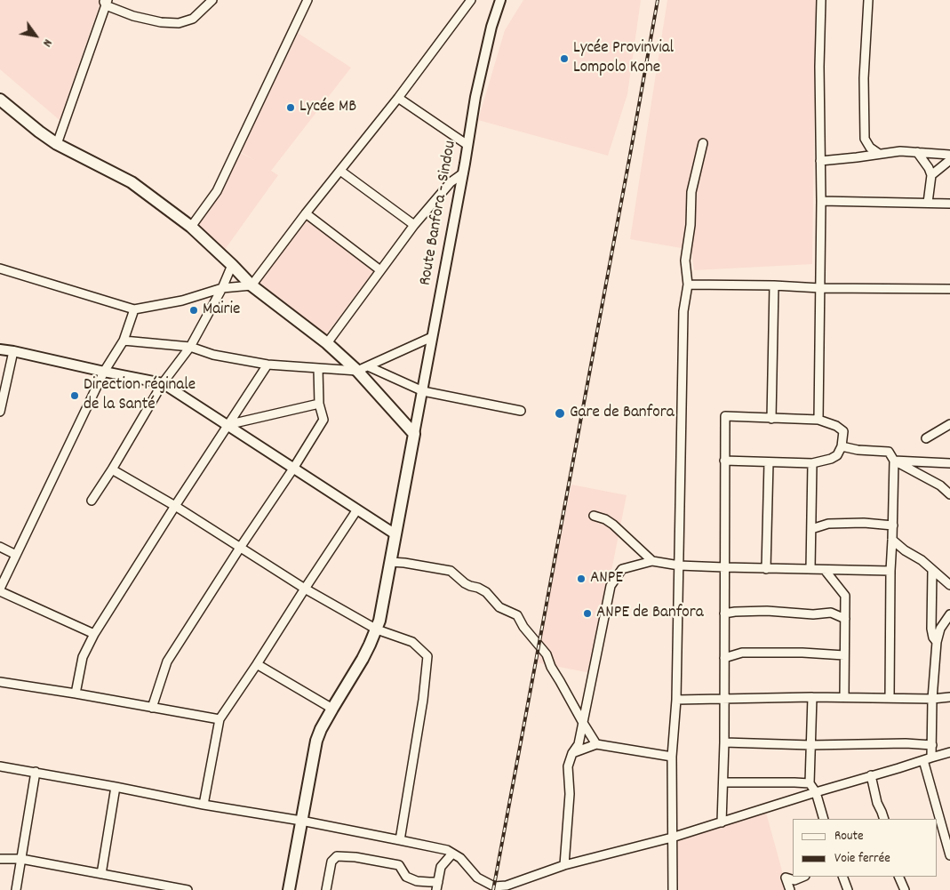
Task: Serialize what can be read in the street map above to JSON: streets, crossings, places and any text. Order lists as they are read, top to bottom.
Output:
{
  "streets": {
    "main road": ["Route Banfora - Sindou"]
  },
  "places": [
    "Lycée Provinvial Lompolo Kone",
    "Lycée MB",
    "Mairie",
    "Direction réginale de la Santé",
    "Gare de Banfora",
    "ANPE",
    "ANPE de Banfora"
  ],
  "legend": ["Route", "Voie ferrée"],
  "north": "bottom right"
}
